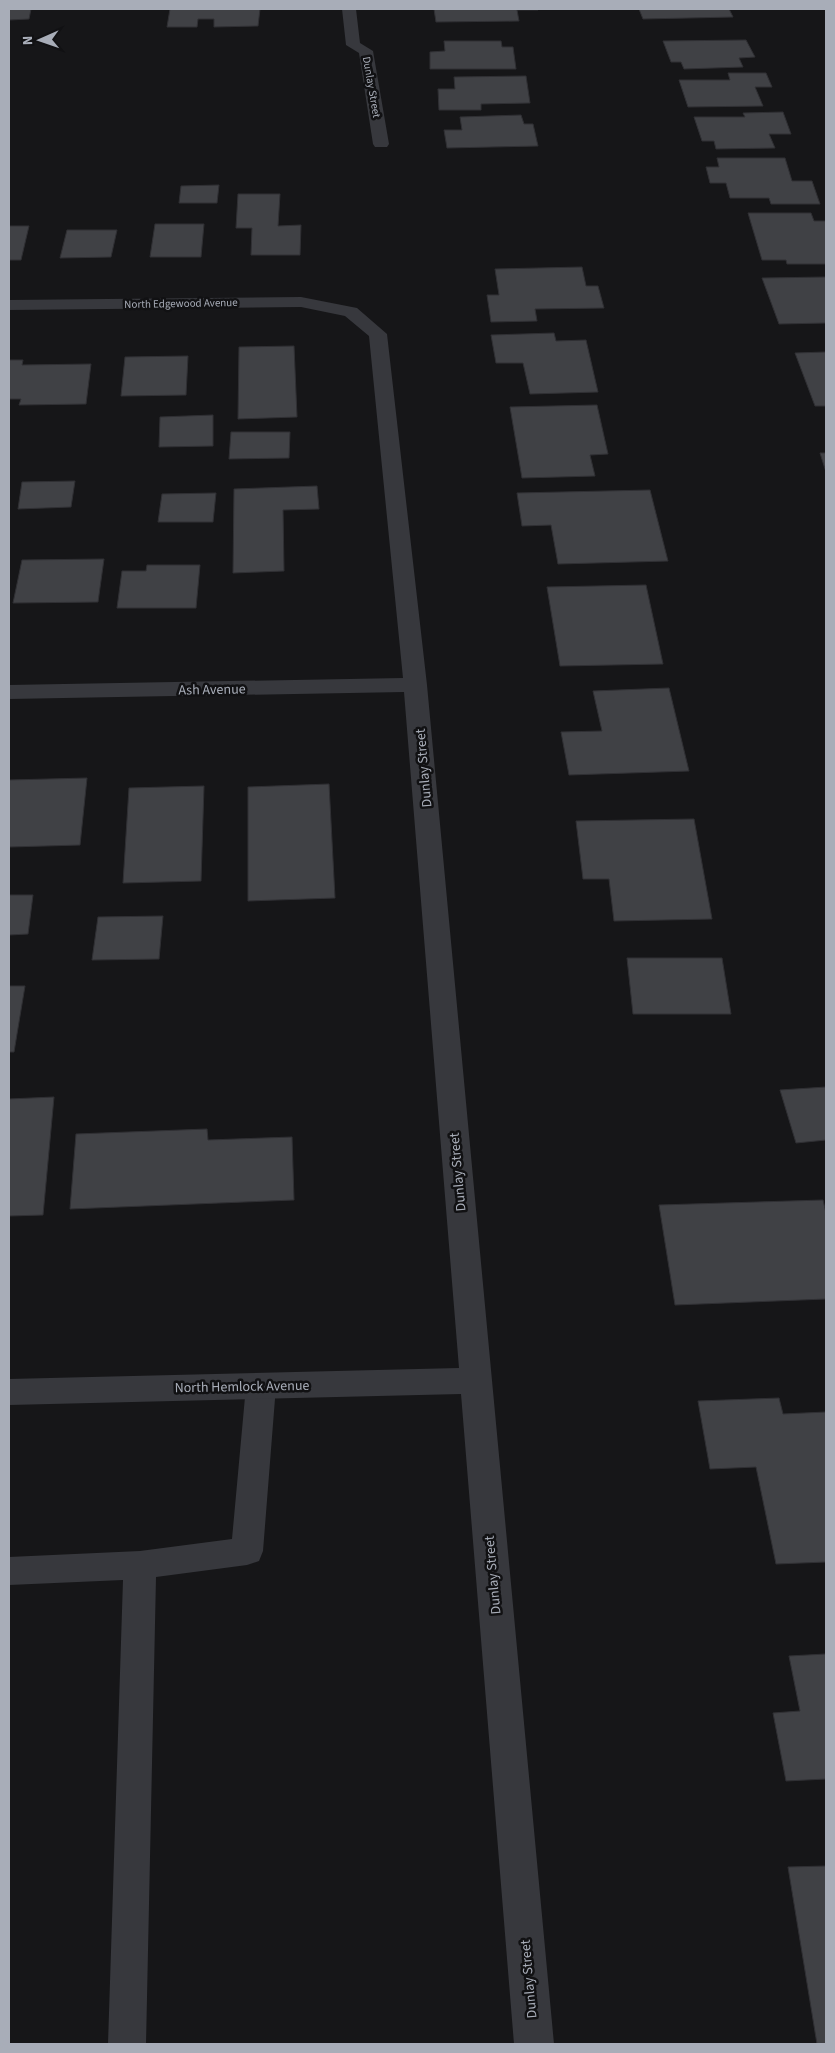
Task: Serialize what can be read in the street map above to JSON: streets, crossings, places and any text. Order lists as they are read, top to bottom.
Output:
{
  "streets": {
    "street": [
      "Dunlay Street",
      "North Edgewood Avenue",
      "Ash Avenue",
      "North Hemlock Avenue"
    ]
  },
  "crossings": [
    ["Dunlay Street", "North Edgewood Avenue"],
    ["Dunlay Street", "Ash Avenue"],
    ["Dunlay Street", "North Hemlock Avenue"]
  ],
  "north": "left"
}
